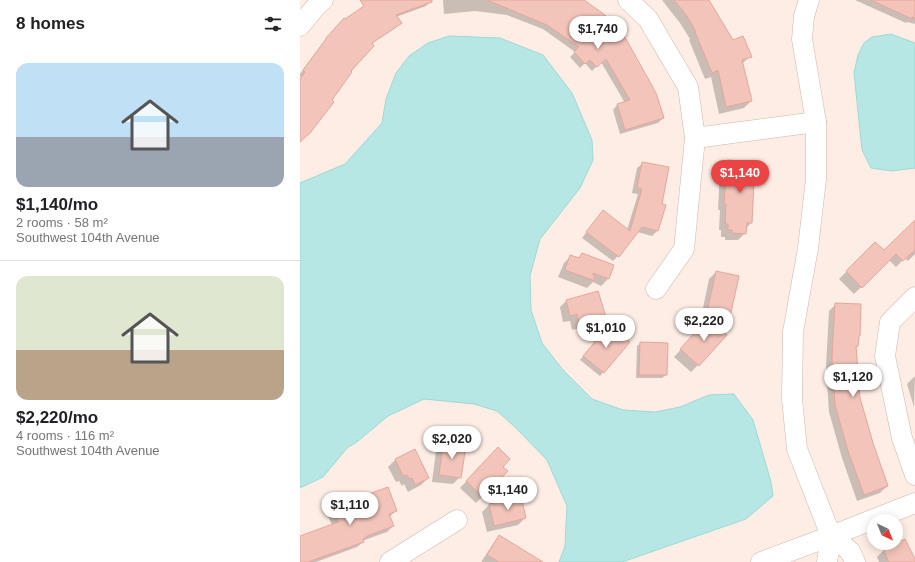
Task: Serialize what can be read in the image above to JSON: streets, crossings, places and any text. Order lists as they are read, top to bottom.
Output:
{
  "north": "bottom right",
  "page": {
    "heading": "8 homes",
    "price": [
      "$1,740",
      "$1,140",
      "$2,220",
      "$1,010",
      "$1,120",
      "$2,020",
      "$1,140",
      "$1,110"
    ],
    "list": [
      {
        "name": "$1,140/mo",
        "note": "2 rooms · 58 m² · Southwest 104th Avenue"
      },
      {
        "name": "$2,220/mo",
        "note": "4 rooms · 116 m² · Southwest 104th Avenue"
      }
    ]
  }
}
